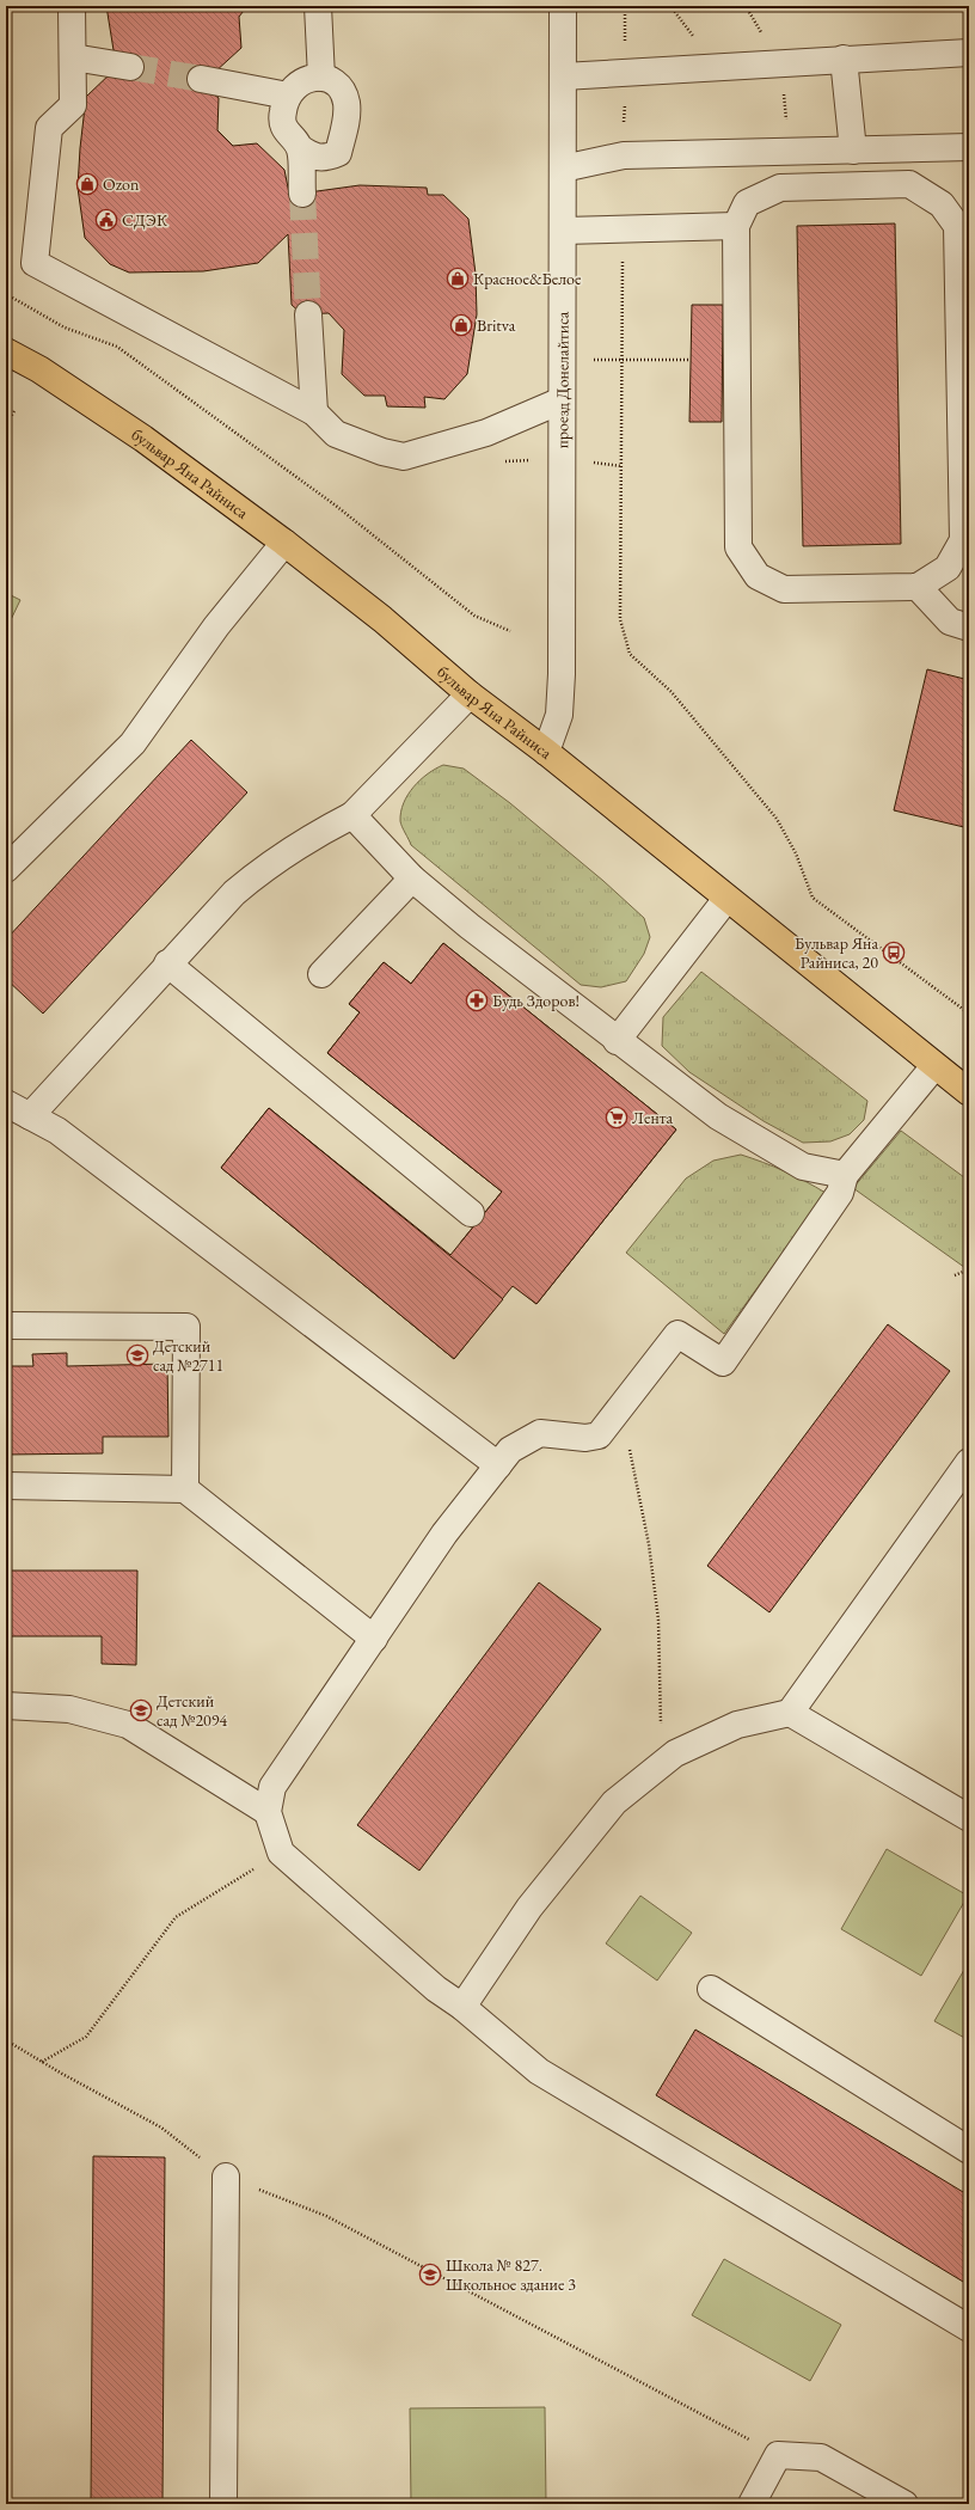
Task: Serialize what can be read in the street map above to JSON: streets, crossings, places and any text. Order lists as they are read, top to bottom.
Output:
{
  "streets": {
    "main road": ["бульвар Яна Райниса"],
    "street": ["проезд Донелайтиса"]
  },
  "crossings": [
    ["проезд Донелайтиса", "бульвар Яна Райниса"]
  ],
  "places": {
    "shop": ["Ozon", "Красное&Белое", "Britva"],
    "public building": ["СДЭК"],
    "bus stop": ["Бульвар Яна Райниса, 20"],
    "pharmacy": ["Будь Здоров!"],
    "supermarket": ["Лента"],
    "school or university": ["Детский сад №2711", "Детский сад №2094", "Школа № 827. Школьное здание 3"]
  }
}
